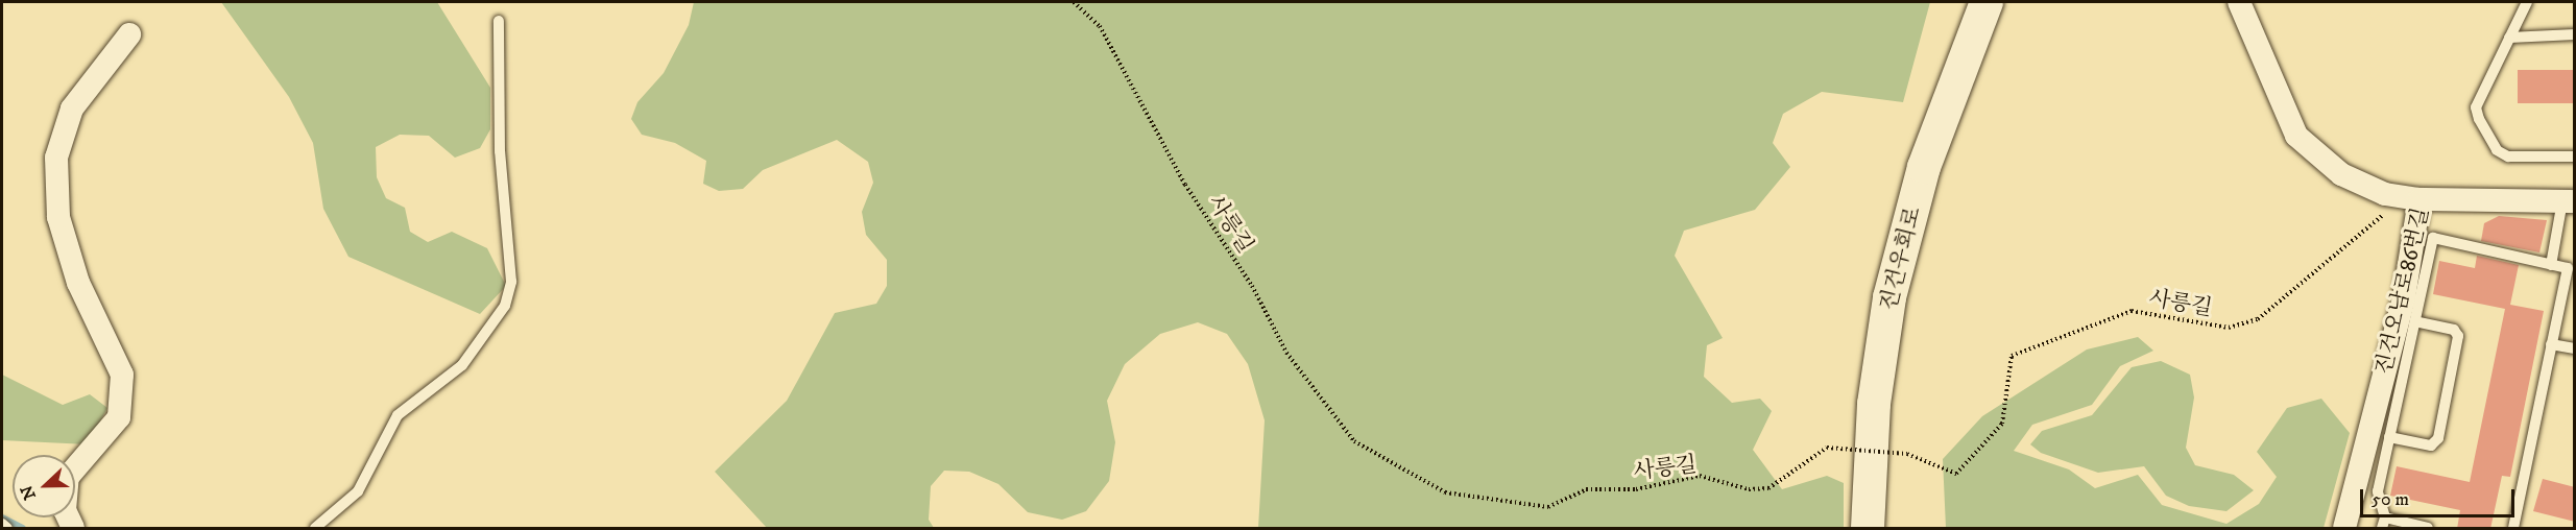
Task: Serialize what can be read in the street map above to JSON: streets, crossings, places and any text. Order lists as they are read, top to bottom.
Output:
{
  "streets": {
    "main road": ["진건우회로"],
    "street": ["진건오남로86번길"],
    "path": ["사릉길"]
  },
  "crossings": [
    ["사릉길", "진건오남로86번길"]
  ],
  "scale_bar": "50 m",
  "north": "left"
}
